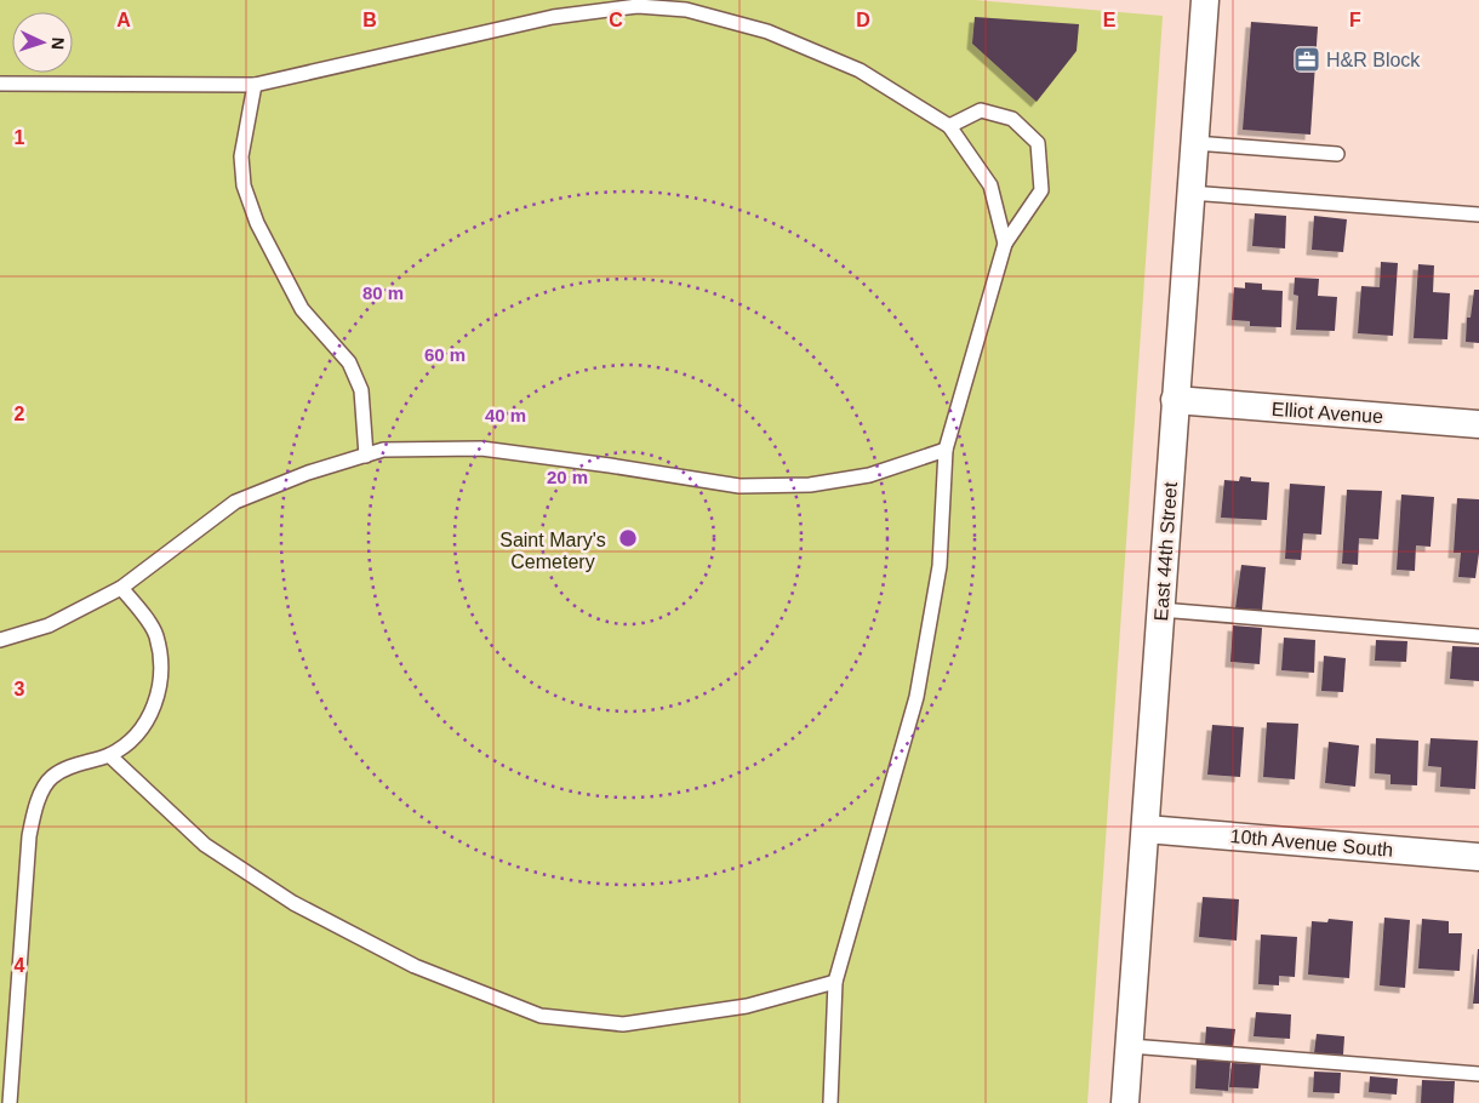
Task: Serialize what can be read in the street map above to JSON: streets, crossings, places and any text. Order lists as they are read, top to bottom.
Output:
{
  "streets": {
    "street": ["Elliot Avenue", "East 44th Street", "10th Avenue South"]
  },
  "crossings": [
    ["Elliot Avenue", "East 44th Street"],
    ["East 44th Street", "10th Avenue South"]
  ],
  "parks": ["Saint Mary's Cemetery"],
  "places": {
    "office": ["H&R Block"]
  },
  "north": "right",
  "grid": {
    "columns": [
      "A",
      "B",
      "C",
      "D",
      "E",
      "F"
    ],
    "rows": [
      "1",
      "2",
      "3",
      "4"
    ]
  },
  "rings": [
    "80 m",
    "60 m",
    "40 m",
    "20 m"
  ]
}
